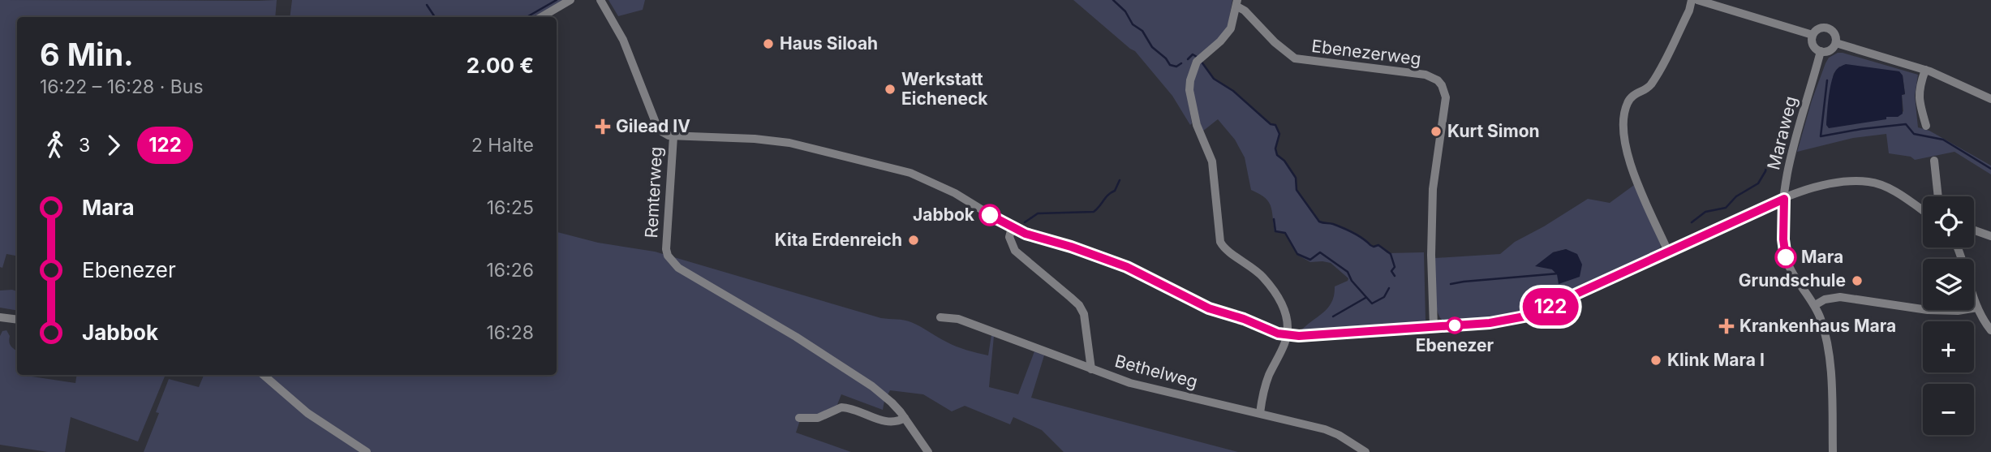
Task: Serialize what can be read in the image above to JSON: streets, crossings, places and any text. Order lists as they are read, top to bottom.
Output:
{
  "streets": {
    "street": [
      "Ebenezerweg",
      "Maraweg",
      "Remterweg",
      "Bethelweg"
    ]
  },
  "places": {
    "other": [
      "Haus Siloah",
      "Werkstatt Eicheneck",
      "Kurt Simon",
      "Jabbok",
      "Kita Erdenreich",
      "Mara",
      "Grundschule",
      "Ebenezer",
      "Klink Mara I"
    ],
    "health": ["Gilead IV", "Krankenhaus Mara"]
  },
  "lines": ["bus line 122"],
  "page": {
    "on_map": "122",
    "heading": ["6 Min.", "16:22 – 16:28 · Bus", "2.00 €"],
    "legs": ["3", "122", "2 Halte"],
    "list": [
      {
        "name": "Mara",
        "value": "16:25"
      },
      {
        "name": "Ebenezer",
        "value": "16:26"
      },
      {
        "name": "Jabbok",
        "value": "16:28"
      }
    ],
    "map_buttons": ["+", "−"]
  }
}
